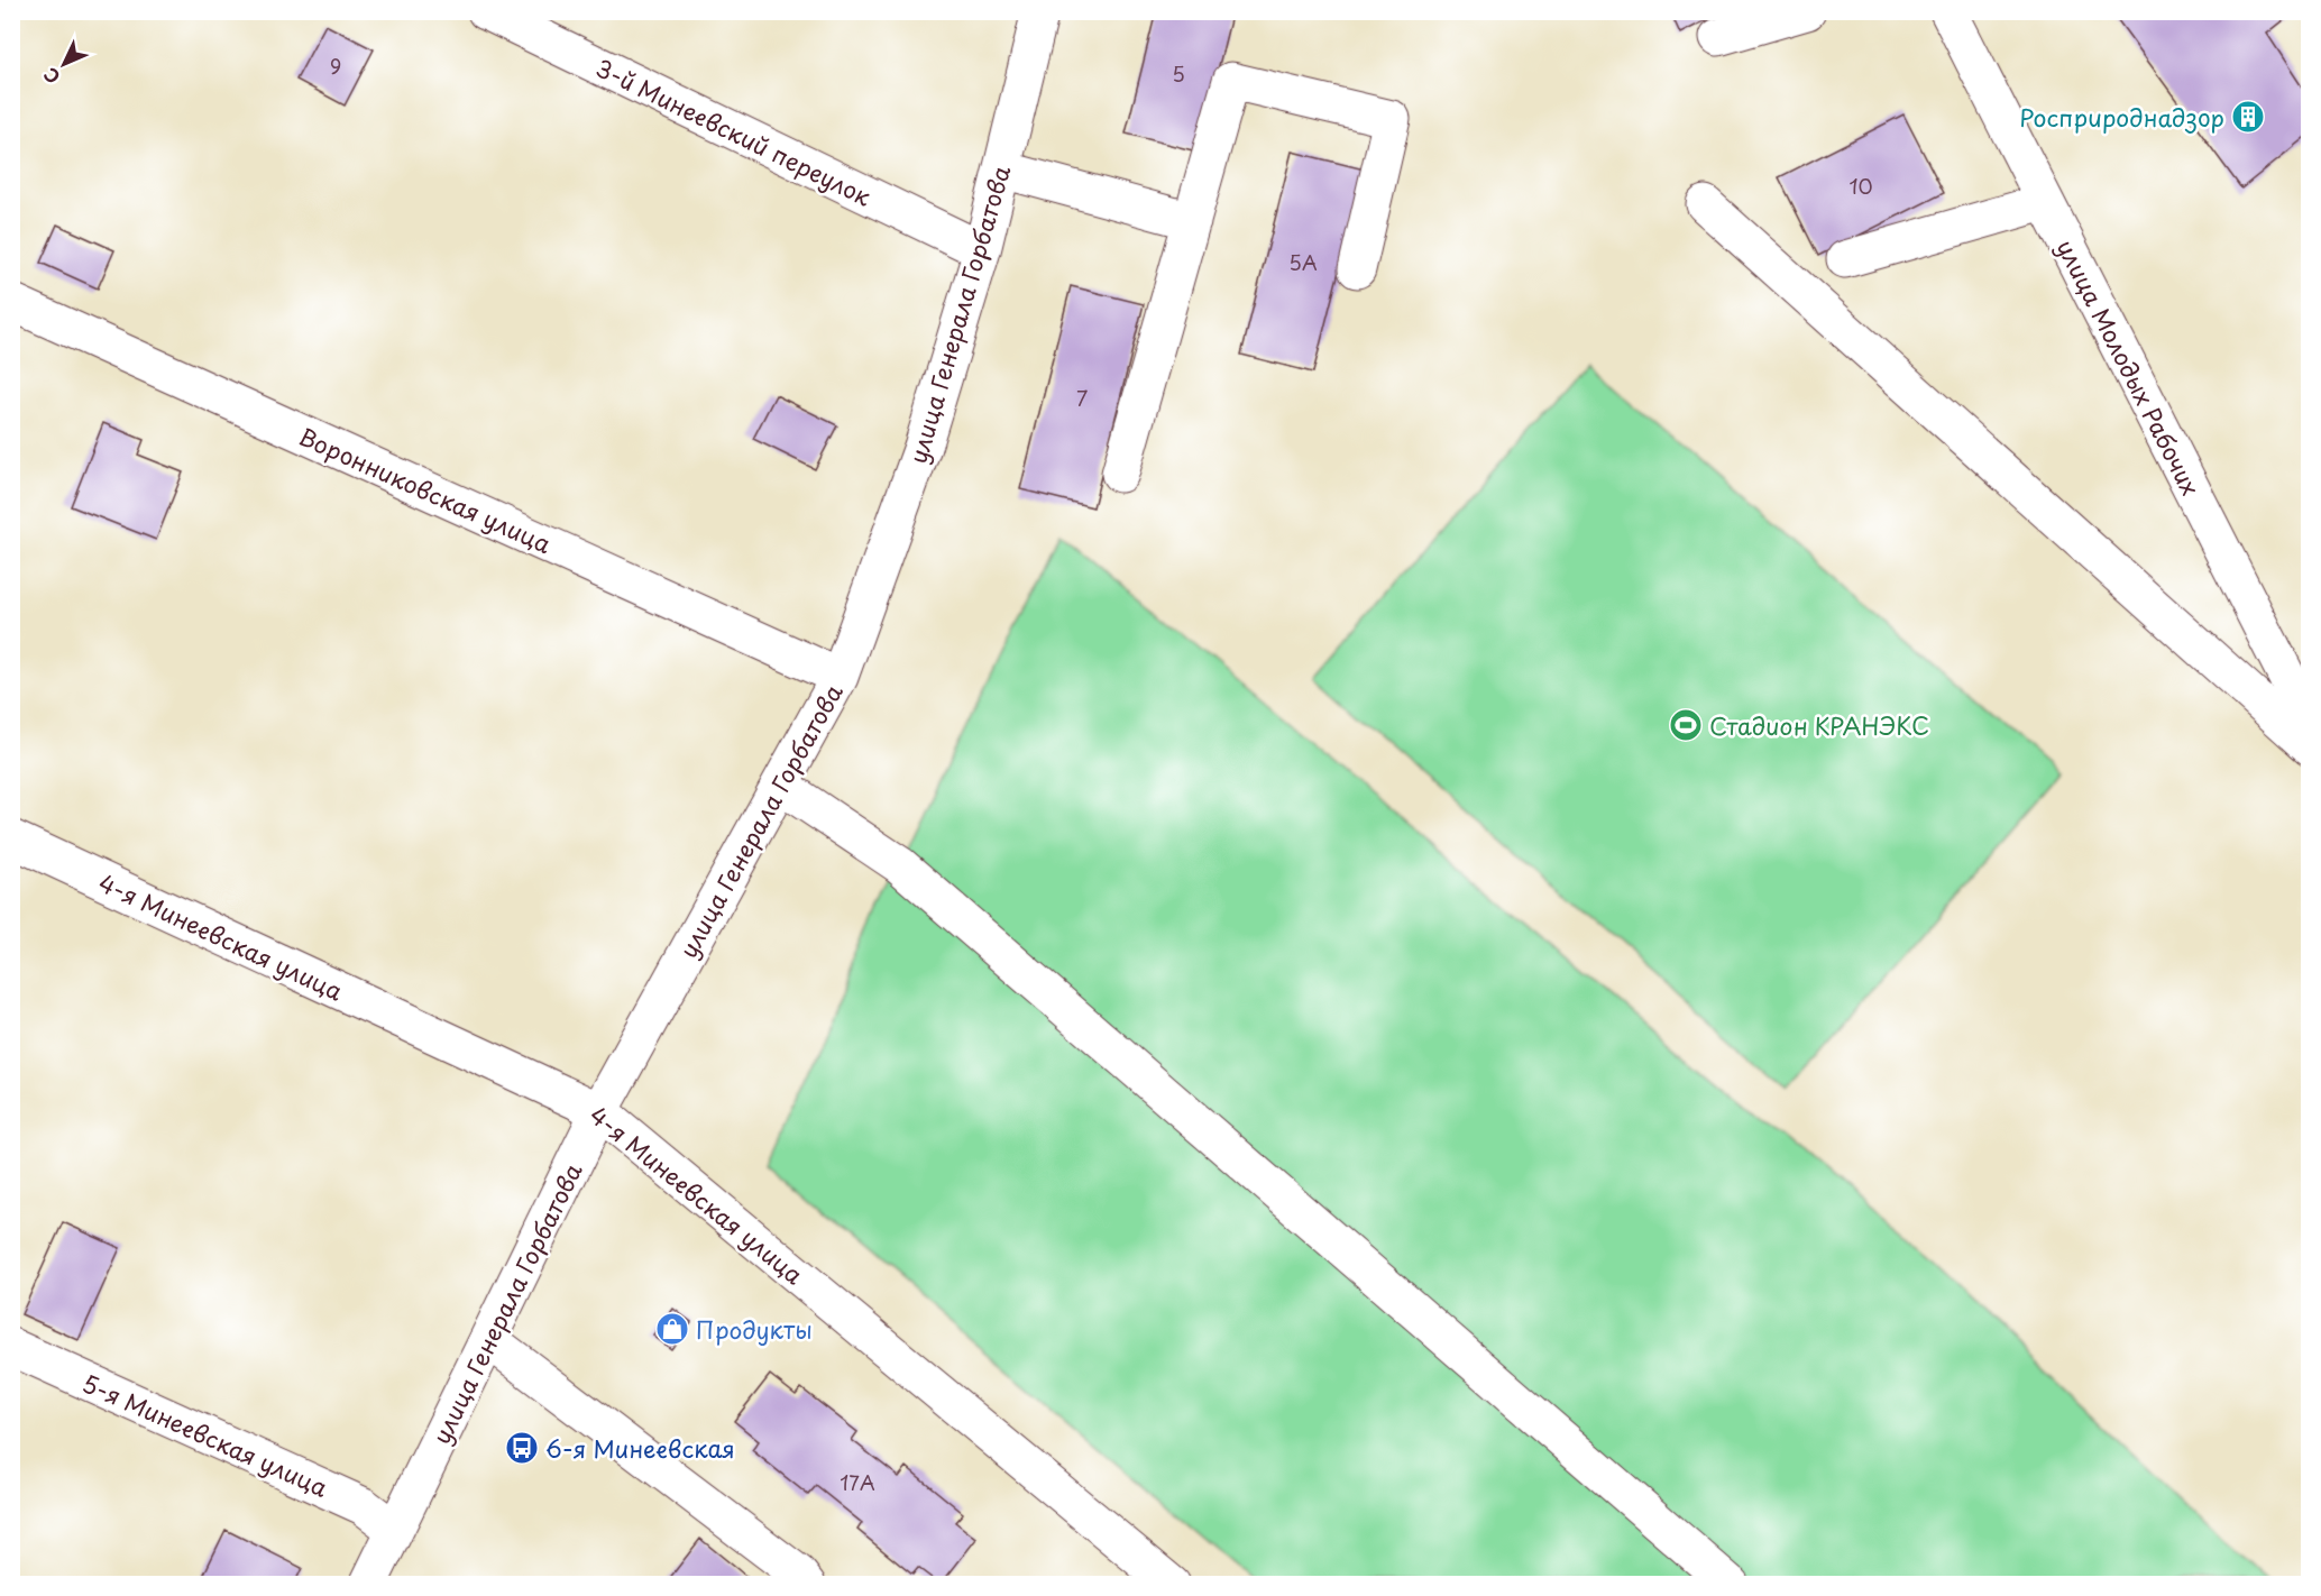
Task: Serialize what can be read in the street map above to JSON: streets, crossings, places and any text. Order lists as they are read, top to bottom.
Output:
{
  "streets": {
    "street": [
      "3-й Минеевский переулок",
      "улица Генерала Горбатова",
      "улица Молодых Рабочих",
      "Воронниковская улица",
      "4-я Минеевская улица",
      "5-я Минеевская улица"
    ]
  },
  "crossings": [
    ["3-й Минеевский переулок", "улица Генерала Горбатова"],
    ["улица Генерала Горбатова", "Воронниковская улица"],
    ["улица Генерала Горбатова", "4-я Минеевская улица"],
    ["улица Генерала Горбатова", "5-я Минеевская улица"]
  ],
  "places": {
    "building": ["Росприроднадзор"],
    "sports": ["Стадион КРАНЭКС"],
    "shop": ["Продукты"],
    "bus stop": ["6-я Минеевская"]
  },
  "house_numbers": [
    "9",
    "5",
    "10",
    "5А",
    "7",
    "17А"
  ],
  "north": "bottom left"
}
